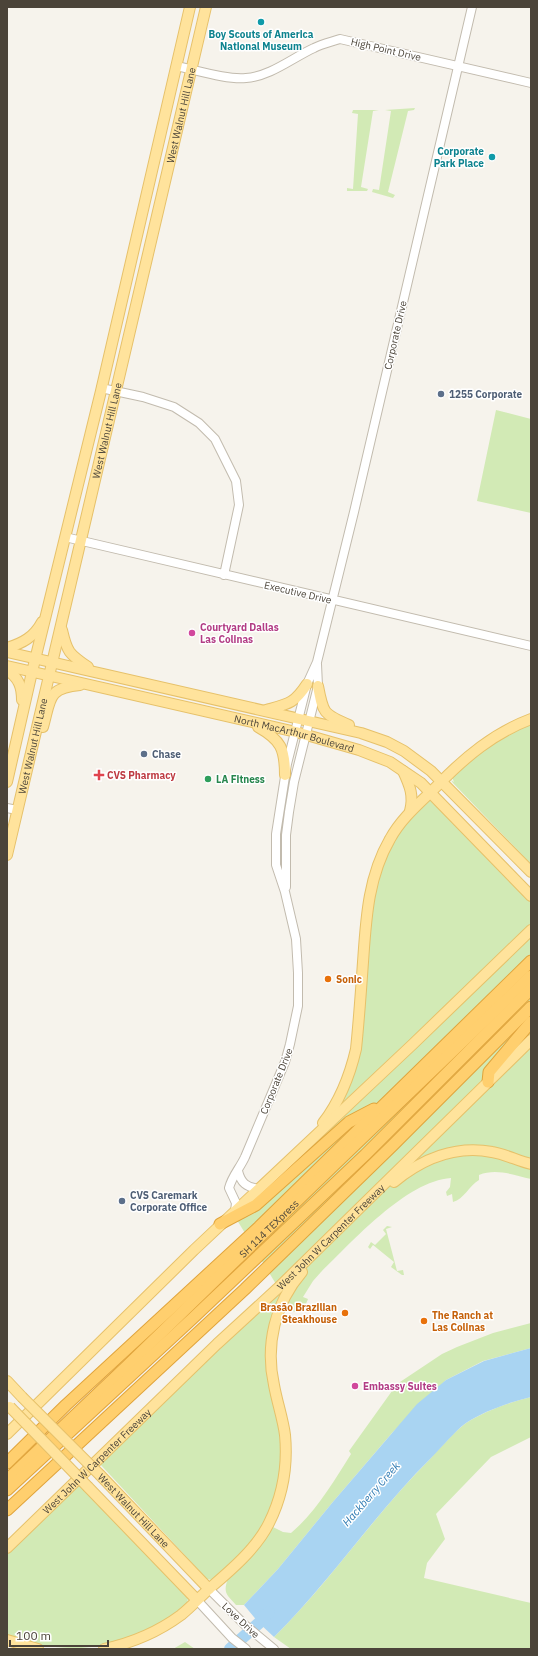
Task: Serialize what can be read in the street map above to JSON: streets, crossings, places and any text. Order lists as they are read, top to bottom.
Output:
{
  "streets": {
    "highway": ["SH 114 TEXpress", "West John W Carpenter Freeway"],
    "main road": ["West Walnut Hill Lane", "North MacArthur Boulevard"],
    "street": [
      "High Point Drive",
      "Corporate Drive",
      "Executive Drive",
      "Love Drive"
    ]
  },
  "crossings": [
    ["High Point Drive", "West Walnut Hill Lane"],
    ["High Point Drive", "Corporate Drive"],
    ["West Walnut Hill Lane", "Executive Drive"],
    ["West Walnut Hill Lane", "North MacArthur Boulevard"],
    ["West Walnut Hill Lane", "Love Drive"],
    ["Corporate Drive", "Executive Drive"],
    ["Corporate Drive", "North MacArthur Boulevard"]
  ],
  "water": ["Hackberry Creek"],
  "places": {
    "other": [
      "Boy Scouts of America National Museum",
      "Corporate Park Place",
      "1255 Corporate",
      "Courtyard Dallas Las Colinas",
      "Chase",
      "LA Fitness",
      "Sonic",
      "CVS Caremark Corporate Office",
      "Brasão Brazilian Steakhouse",
      "The Ranch at Las Colinas",
      "Embassy Suites"
    ],
    "health": ["CVS Pharmacy"]
  },
  "scale_bar": "100 m"
}
